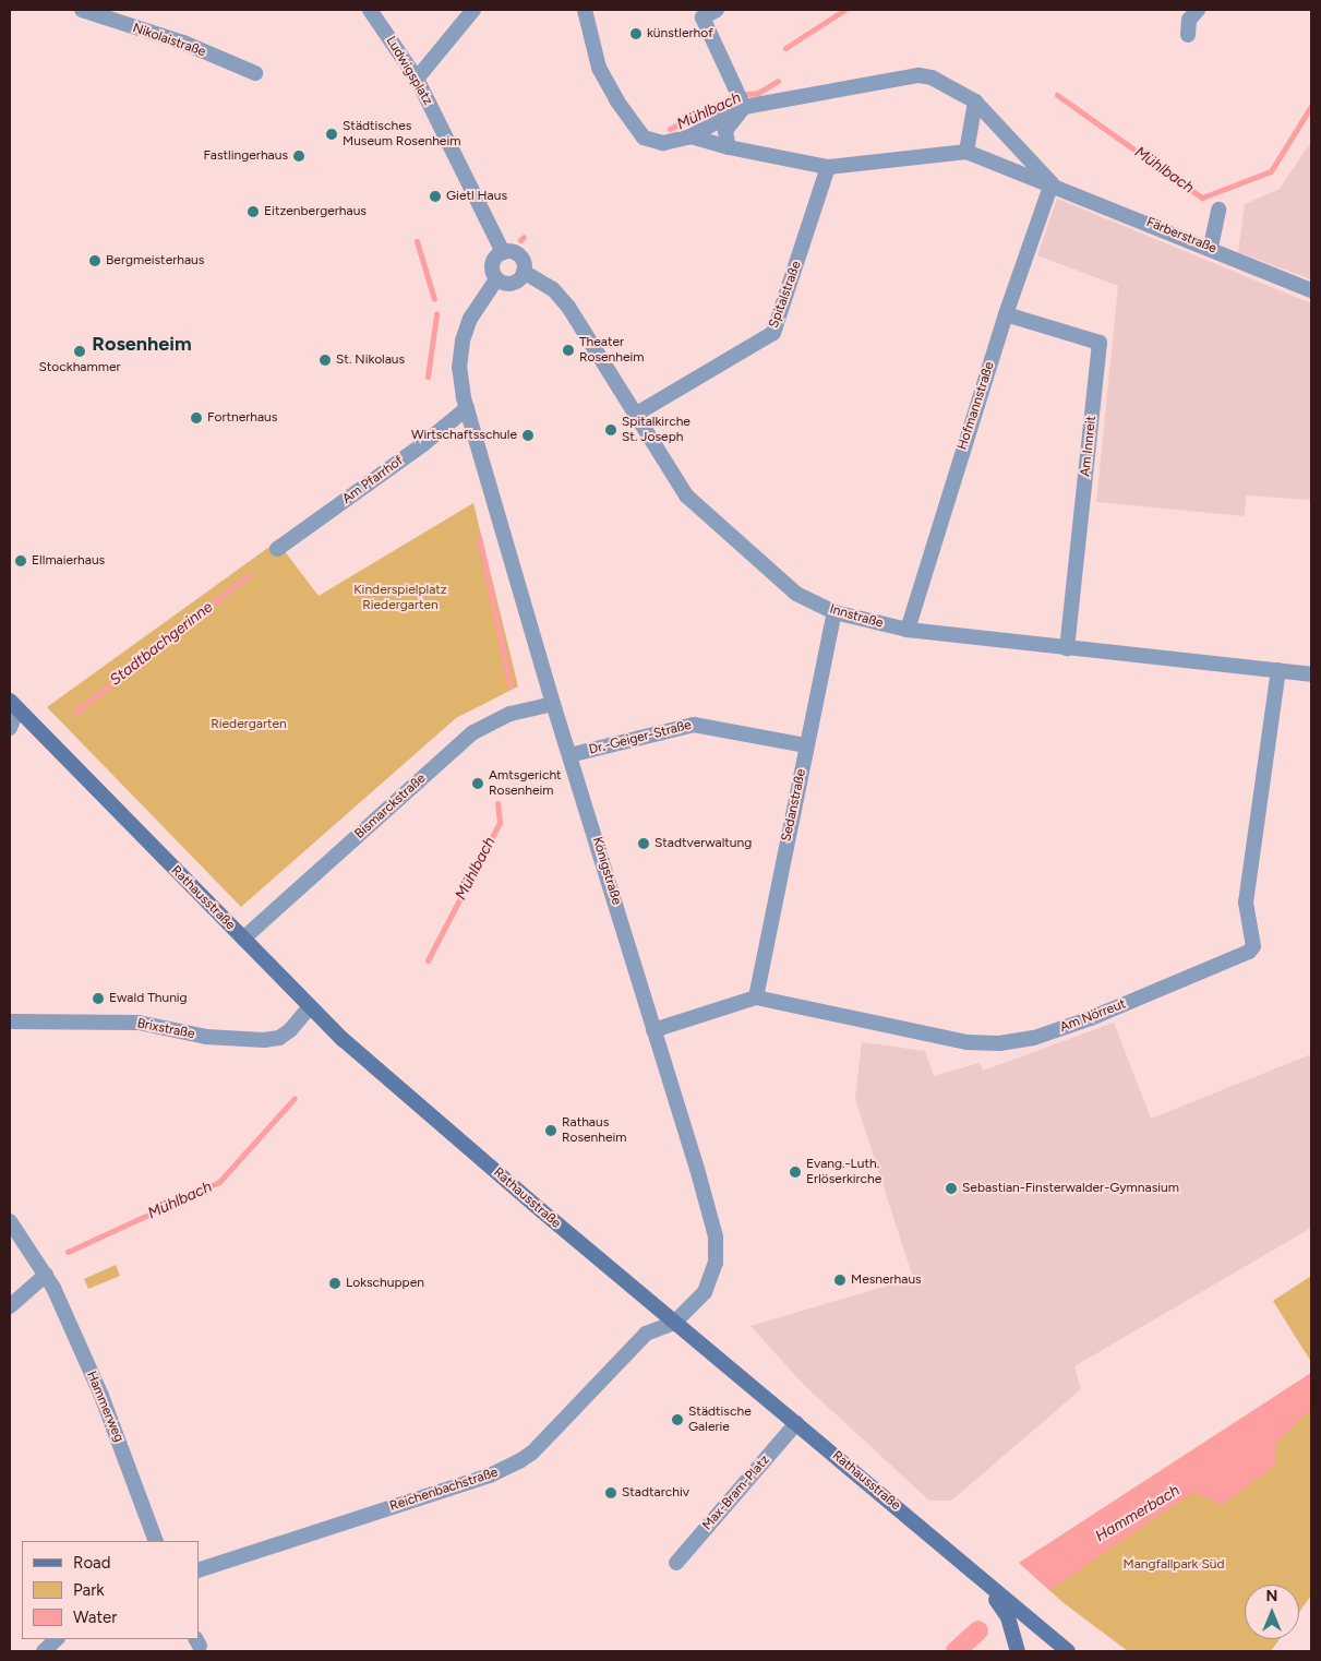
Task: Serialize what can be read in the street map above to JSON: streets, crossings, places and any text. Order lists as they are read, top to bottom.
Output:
{
  "streets": {
    "main road": ["Rathausstraße"],
    "street": [
      "Nikolaistraße",
      "Ludwigsplatz",
      "Färberstraße",
      "Spitalstraße",
      "Hofmannstraße",
      "Am Innreit",
      "Am Pfarrhof",
      "Innstraße",
      "Dr.-Geiger-Straße",
      "Sedanstraße",
      "Bismarckstraße",
      "Königstraße",
      "Am Nörreut",
      "Brixstraße",
      "Hammerweg",
      "Reichenbachstraße",
      "Max-Bram-Platz"
    ]
  },
  "crossings": [
    ["Ludwigsplatz", "Innstraße"],
    ["Färberstraße", "Spitalstraße"],
    ["Färberstraße", "Hofmannstraße"],
    ["Spitalstraße", "Innstraße"],
    ["Hofmannstraße", "Am Innreit"],
    ["Hofmannstraße", "Innstraße"],
    ["Am Innreit", "Innstraße"],
    ["Am Pfarrhof", "Königstraße"],
    ["Innstraße", "Sedanstraße"],
    ["Innstraße", "Am Nörreut"],
    ["Dr.-Geiger-Straße", "Sedanstraße"],
    ["Dr.-Geiger-Straße", "Königstraße"],
    ["Sedanstraße", "Am Nörreut"],
    ["Bismarckstraße", "Königstraße"],
    ["Bismarckstraße", "Rathausstraße"],
    ["Königstraße", "Rathausstraße"],
    ["Königstraße", "Am Nörreut"],
    ["Königstraße", "Reichenbachstraße"],
    ["Rathausstraße", "Brixstraße"],
    ["Rathausstraße", "Reichenbachstraße"],
    ["Rathausstraße", "Max-Bram-Platz"]
  ],
  "districts": ["Rosenheim"],
  "water": ["Mühlbach", "Stadtbachgerinne", "Hammerbach"],
  "parks": ["Kinderspielplatz Riedergarten", "Riedergarten", "Mangfallpark Süd"],
  "places": [
    "künstlerhof",
    "Städtisches Museum Rosenheim",
    "Fastlingerhaus",
    "Gietl Haus",
    "Eitzenbergerhaus",
    "Bergmeisterhaus",
    "Theater Rosenheim",
    "Stockhammer",
    "St. Nikolaus",
    "Fortnerhaus",
    "Spitalkirche St. Joseph",
    "Wirtschaftsschule",
    "Ellmaierhaus",
    "Amtsgericht Rosenheim",
    "Stadtverwaltung",
    "Ewald Thunig",
    "Rathaus Rosenheim",
    "Evang.-Luth. Erlöserkirche",
    "Sebastian-Finsterwalder-Gymnasium",
    "Mesnerhaus",
    "Lokschuppen",
    "Städtische Galerie",
    "Stadtarchiv"
  ],
  "legend": ["Road", "Park", "Water"],
  "north": "top"
}
